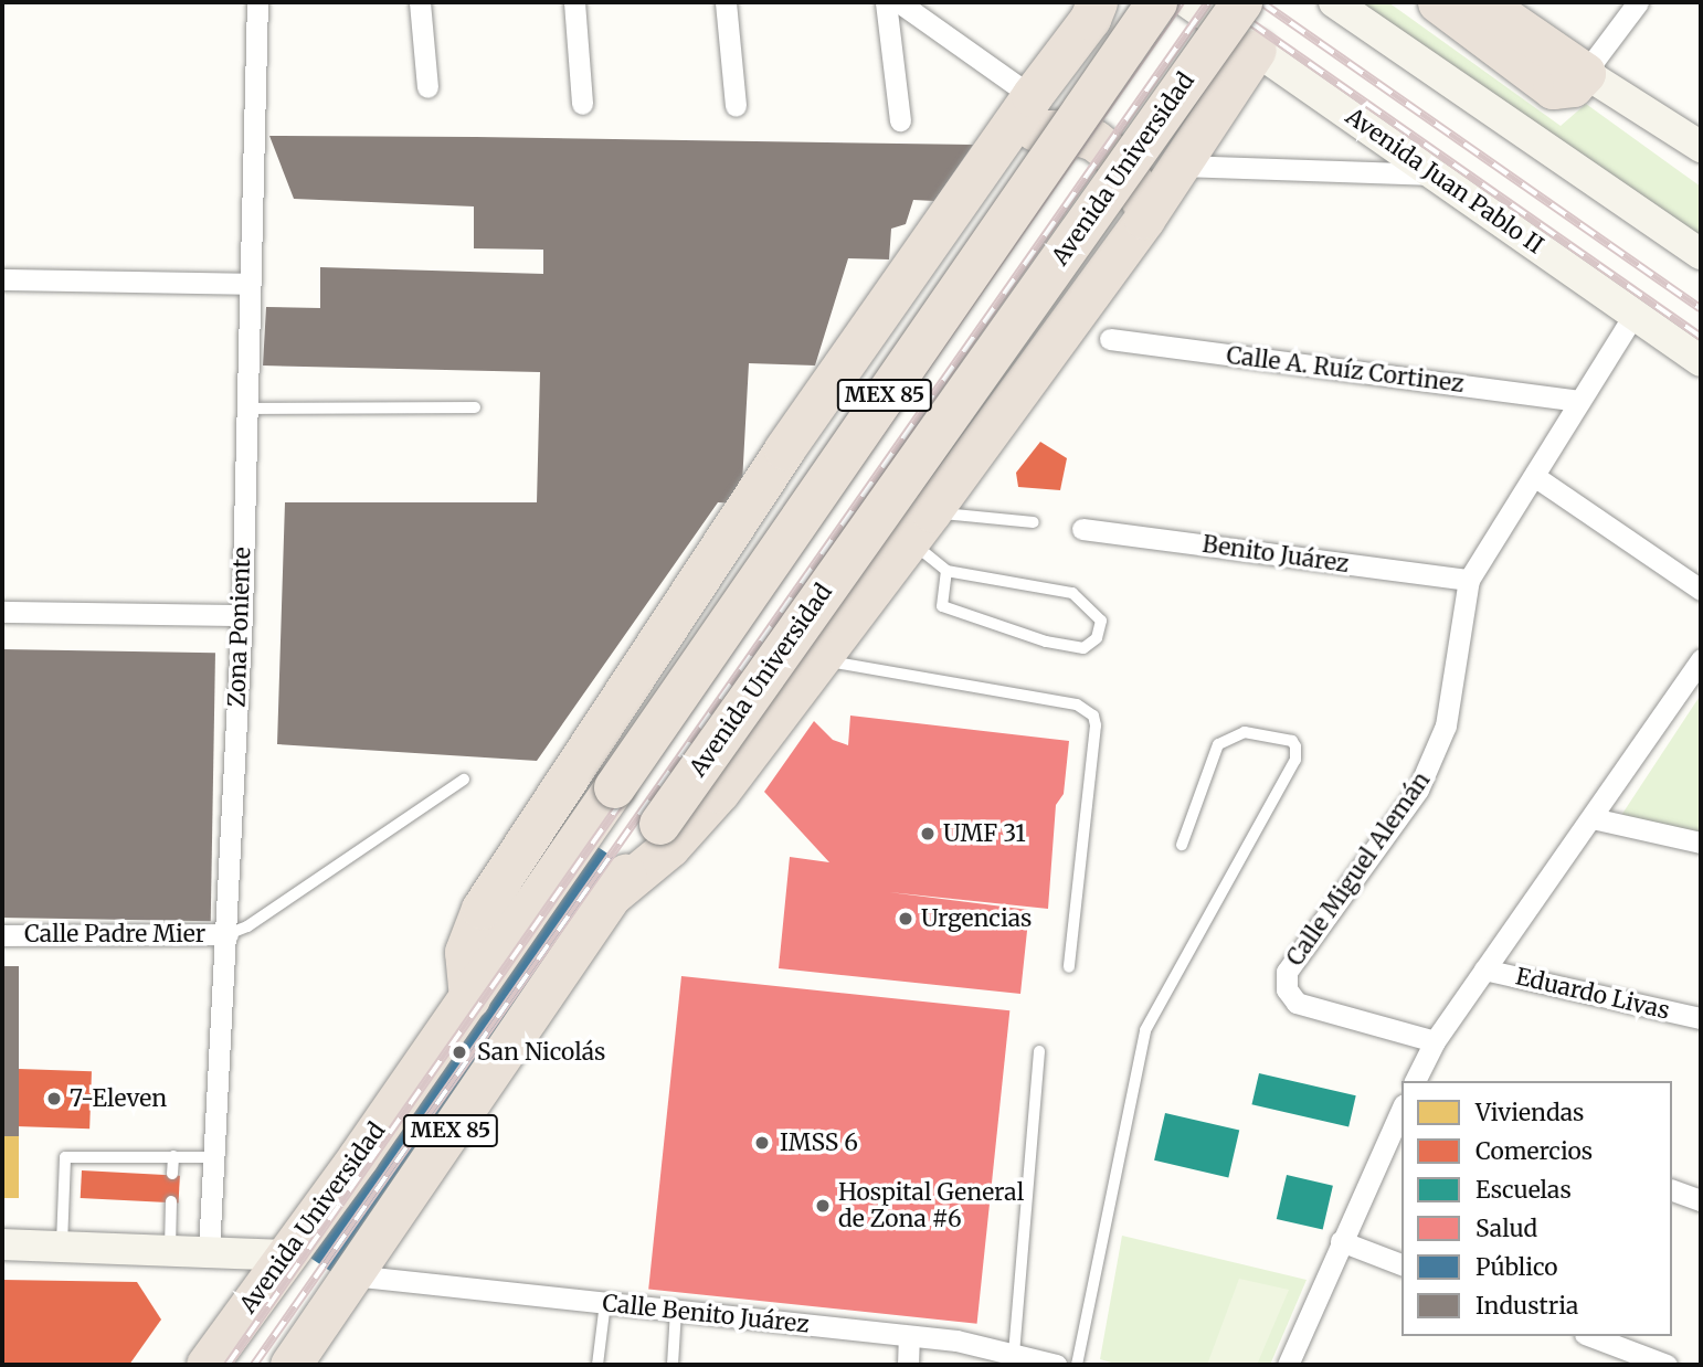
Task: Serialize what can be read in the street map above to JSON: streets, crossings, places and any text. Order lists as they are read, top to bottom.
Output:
{
  "streets": {
    "highway": ["Avenida Universidad", "MEX 85"],
    "street": [
      "Avenida Juan Pablo II",
      "Calle A. Ruíz Cortinez",
      "Benito Juárez",
      "Zona Poniente",
      "Calle Miguel Alemán",
      "Calle Padre Mier",
      "Eduardo Livas",
      "Calle Benito Juárez"
    ]
  },
  "crossings": [
    ["Avenida Universidad", "Calle Benito Juárez"],
    ["Avenida Juan Pablo II", "Calle Miguel Alemán"],
    ["Calle A. Ruíz Cortinez", "Calle Miguel Alemán"],
    ["Benito Juárez", "Calle Miguel Alemán"],
    ["Zona Poniente", "Calle Padre Mier"]
  ],
  "places": [
    "UMF 31",
    "Urgencias",
    "San Nicolás",
    "7-Eleven",
    "IMSS 6",
    "Hospital General de Zona #6"
  ],
  "legend": [
    "Viviendas",
    "Comercios",
    "Escuelas",
    "Salud",
    "Público",
    "Industria"
  ]
}
